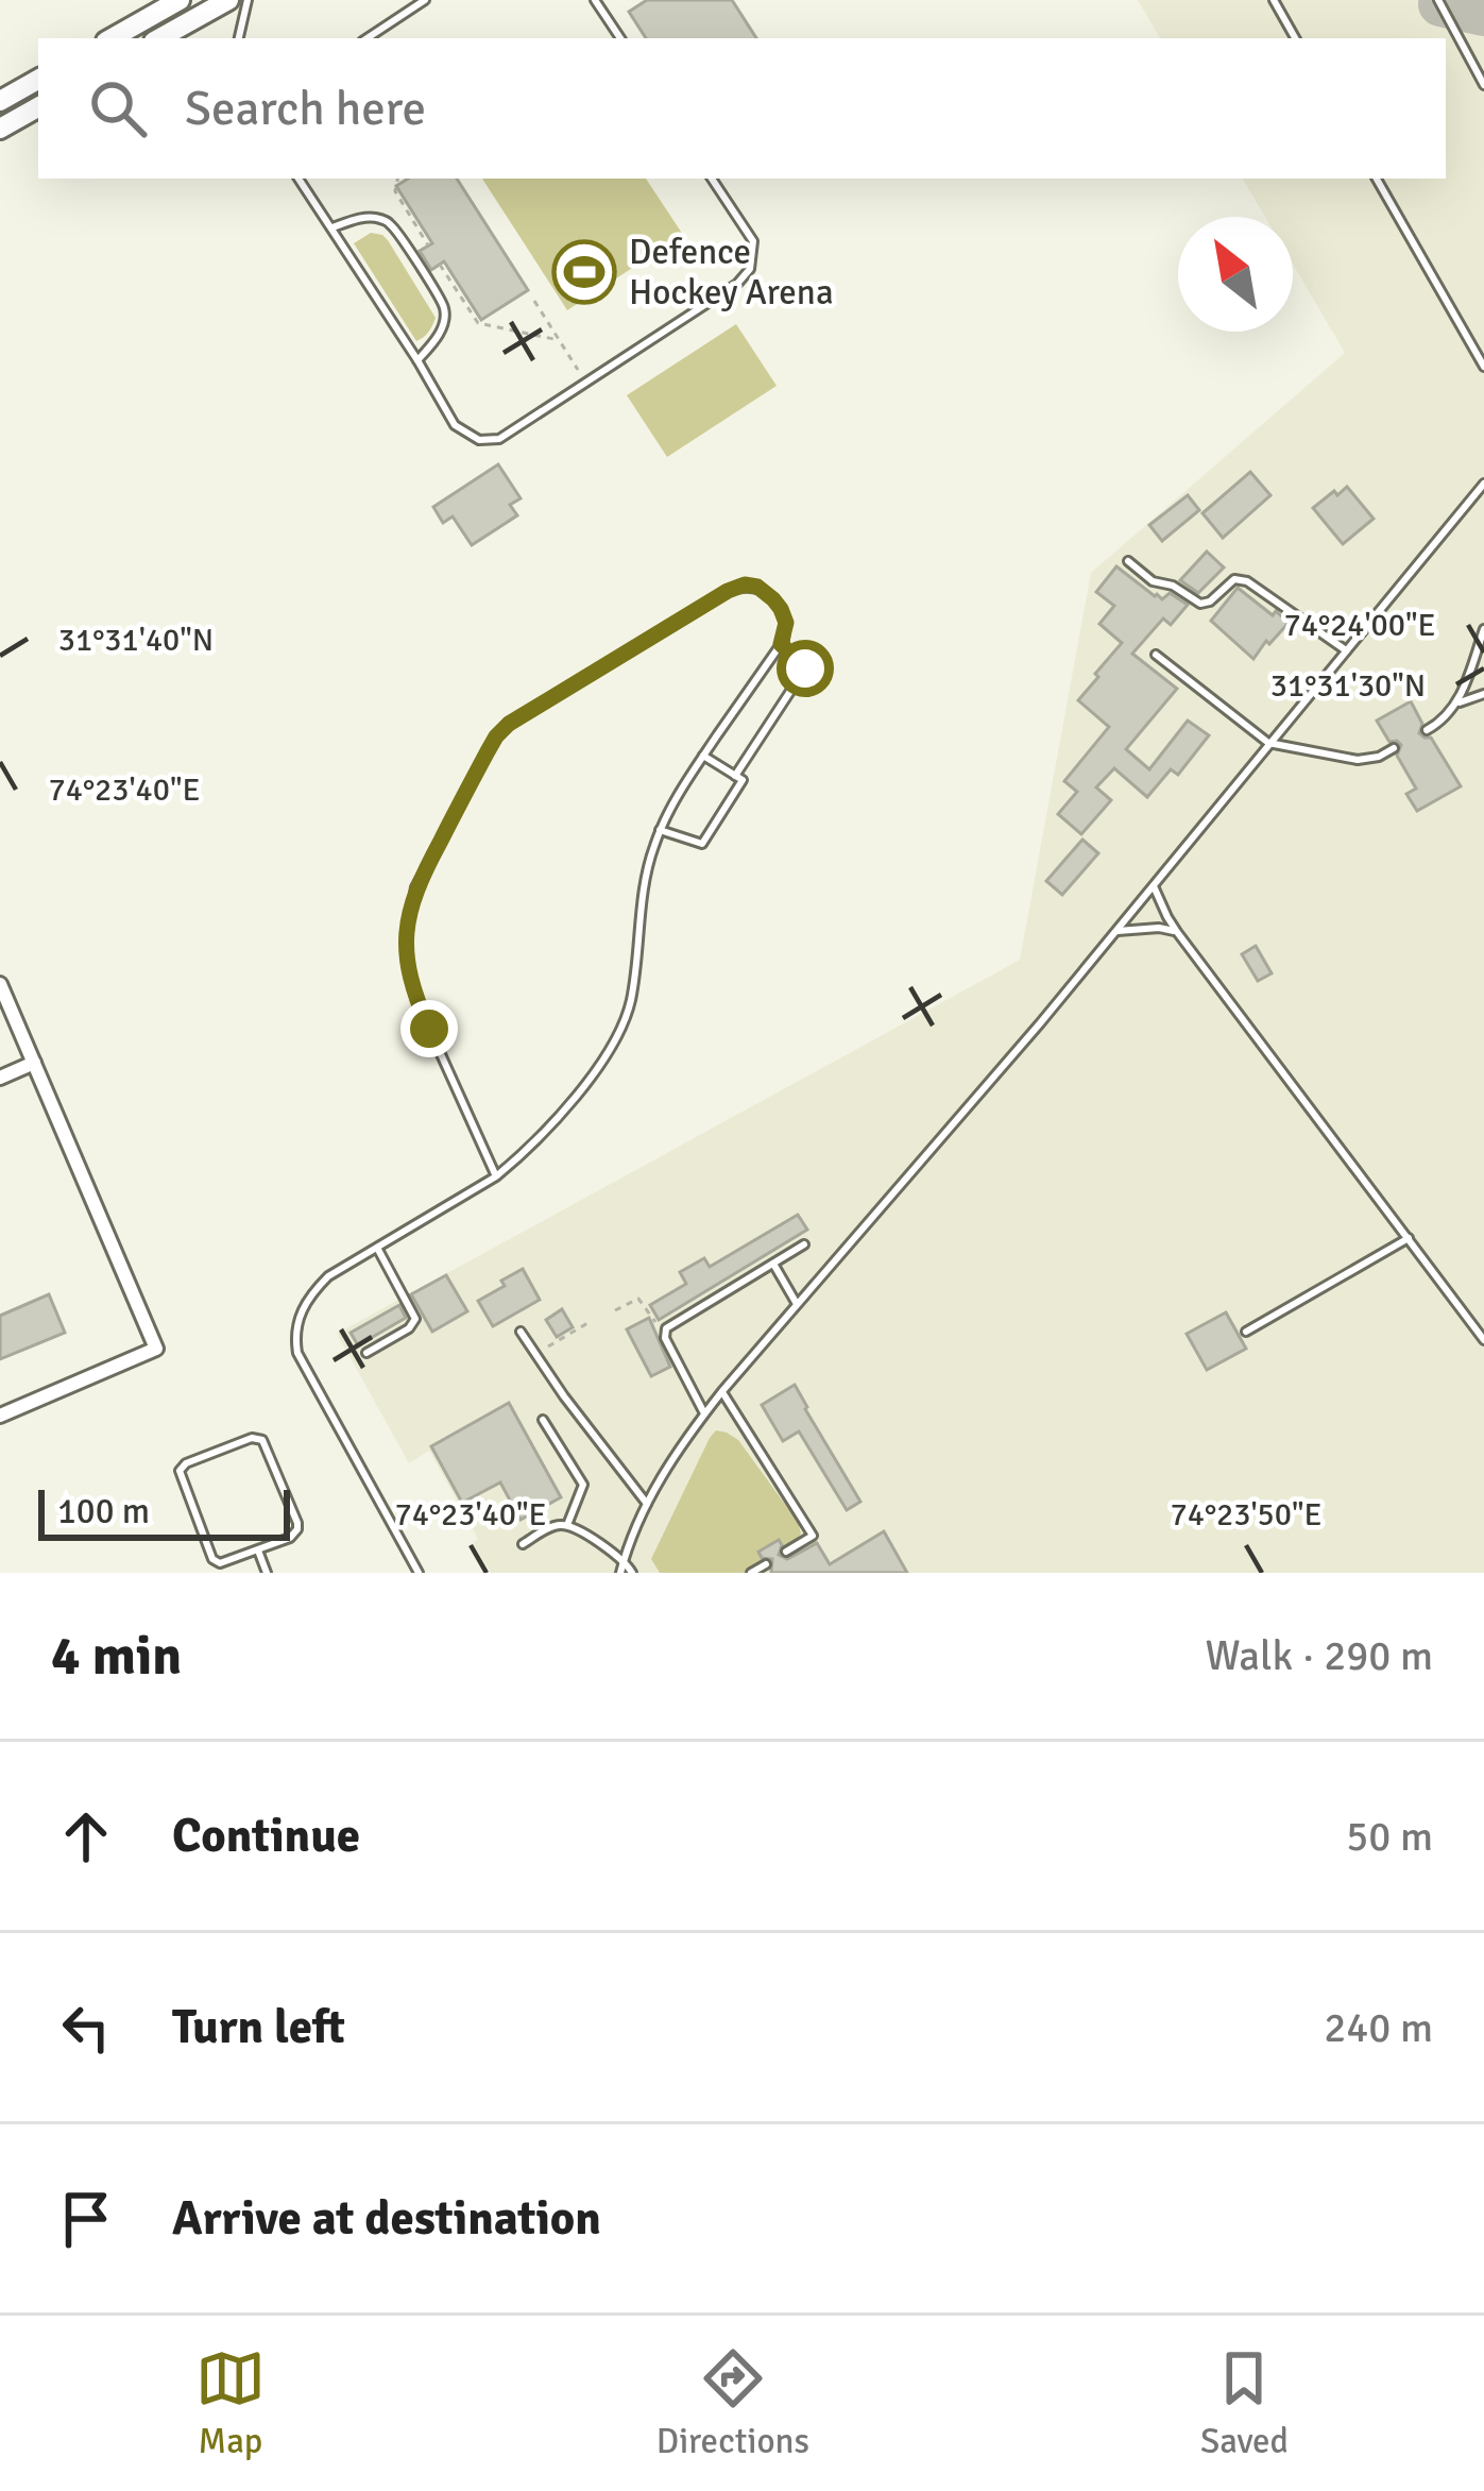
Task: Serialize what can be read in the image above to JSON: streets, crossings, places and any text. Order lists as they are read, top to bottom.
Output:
{
  "places": {
    "sports": ["Defence Hockey Arena"]
  },
  "scale_bar": "100 m",
  "north": "top left",
  "page": {
    "search": "Search here",
    "scale": "100 m",
    "heading": ["4 min", "Walk · 290 m"],
    "list": [
      ["Continue", "50 m"],
      ["Turn left", "240 m"],
      "Arrive at destination"
    ],
    "nav": ["Map", "Directions", "Saved"]
  },
  "coordinates": [
    "74°24'00\"E",
    "31°31'40\"N",
    "31°31'30\"N",
    "74°23'40\"E",
    "74°23'50\"E"
  ]
}
